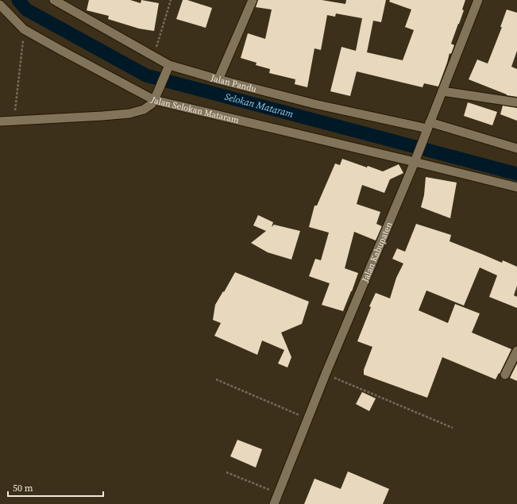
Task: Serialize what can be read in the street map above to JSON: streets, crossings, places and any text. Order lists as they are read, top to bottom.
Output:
{
  "streets": {
    "street": ["Jalan Pandu", "Jalan Selokan Mataram", "Jalan Kabupaten"]
  },
  "crossings": [
    ["Jalan Pandu", "Jalan Kabupaten"],
    ["Jalan Selokan Mataram", "Jalan Kabupaten"]
  ],
  "water": ["Selokan Mataram"],
  "scale_bar": "50 m"
}
